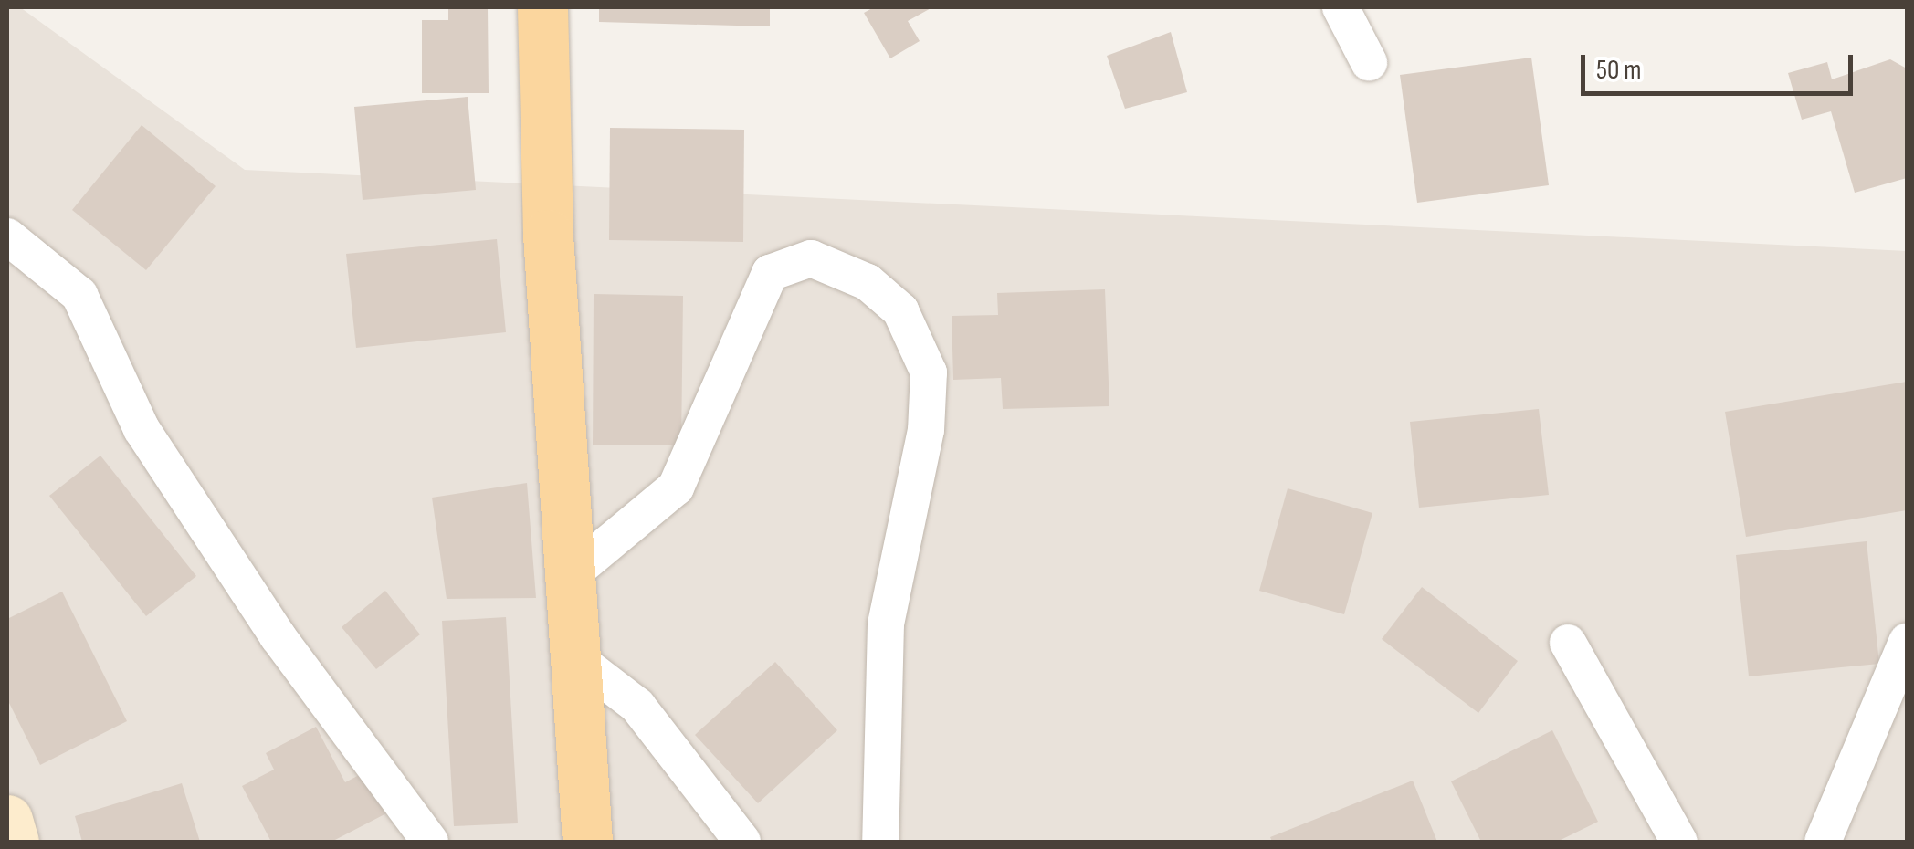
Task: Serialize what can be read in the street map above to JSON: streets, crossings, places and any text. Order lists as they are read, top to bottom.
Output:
{
  "scale_bar": "50 m"
}
